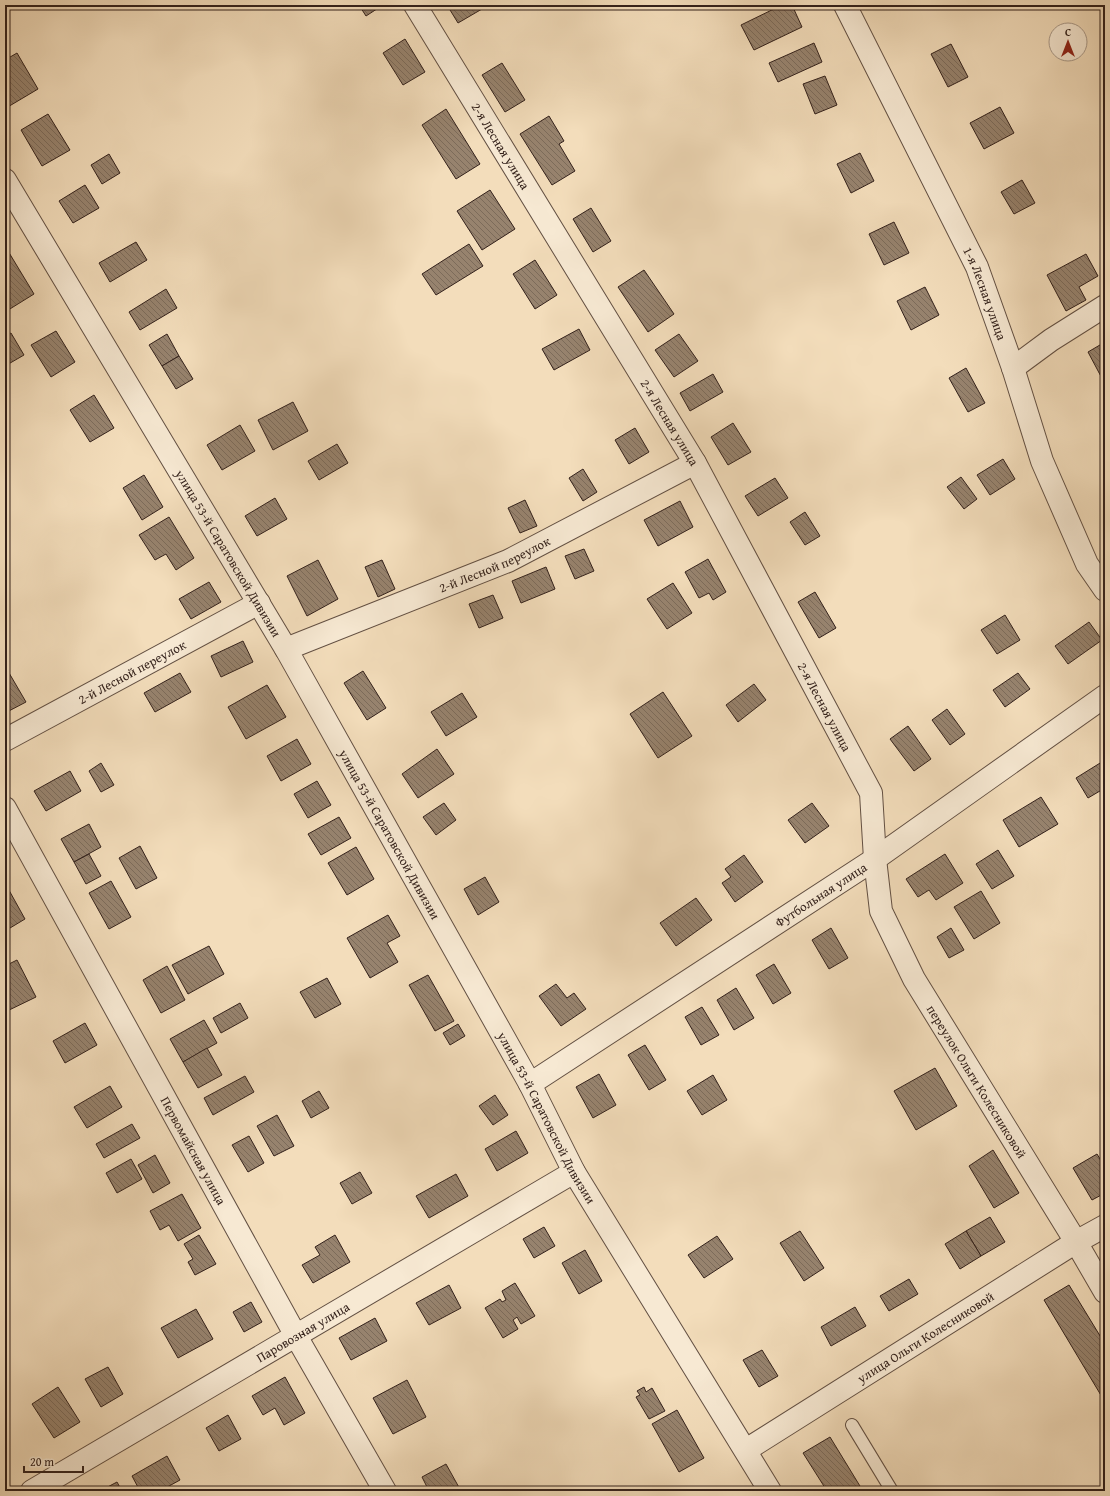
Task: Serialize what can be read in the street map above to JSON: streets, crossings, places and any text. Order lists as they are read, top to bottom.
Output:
{
  "streets": {
    "street": [
      "2-я Лесная улица",
      "1-я Лесная улица",
      "улица 53-й Саратовской Дивизии",
      "2-й Лесной переулок",
      "Футбольная улица",
      "переулок Ольги Колесниковой",
      "Первомайская улица",
      "Паровозная улица",
      "улица Ольги Колесниковой"
    ]
  },
  "crossings": [
    ["2-я Лесная улица", "2-й Лесной переулок"],
    ["2-я Лесная улица", "Футбольная улица"],
    ["2-я Лесная улица", "переулок Ольги Колесниковой"],
    ["улица 53-й Саратовской Дивизии", "2-й Лесной переулок"],
    ["улица 53-й Саратовской Дивизии", "Футбольная улица"],
    ["улица 53-й Саратовской Дивизии", "Паровозная улица"],
    ["улица 53-й Саратовской Дивизии", "улица Ольги Колесниковой"],
    ["Футбольная улица", "переулок Ольги Колесниковой"],
    ["переулок Ольги Колесниковой", "улица Ольги Колесниковой"],
    ["Первомайская улица", "Паровозная улица"]
  ],
  "scale_bar": "20 m",
  "north": "top"
}
